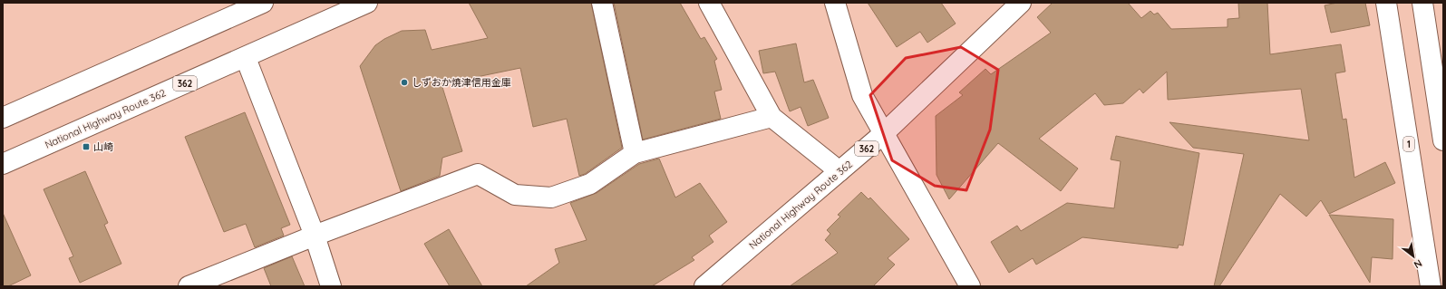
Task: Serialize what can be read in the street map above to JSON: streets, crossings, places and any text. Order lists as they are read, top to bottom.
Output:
{
  "streets": {
    "main road": ["362", "National Highway Route 362", "1"]
  },
  "places": {
    "other": ["しずおか焼津信用金庫"],
    "transit": ["山崎"]
  },
  "north": "bottom right"
}
